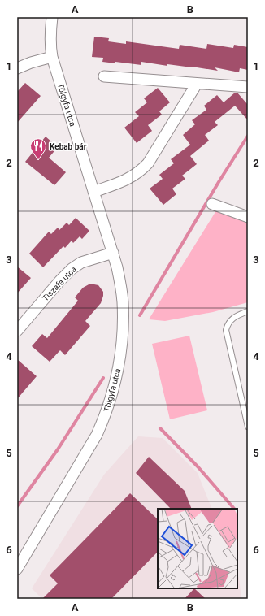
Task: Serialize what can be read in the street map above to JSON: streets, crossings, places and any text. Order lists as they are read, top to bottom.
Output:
{
  "streets": {
    "street": ["Tölgyfa utca", "Tiszafa utca"]
  },
  "crossings": [
    ["Tölgyfa utca", "Tiszafa utca"]
  ],
  "places": {
    "restaurant": ["Kebab bár"]
  },
  "grid": {
    "columns": ["A", "B"],
    "rows": [
      "1",
      "2",
      "3",
      "4",
      "5",
      "6"
    ]
  }
}
